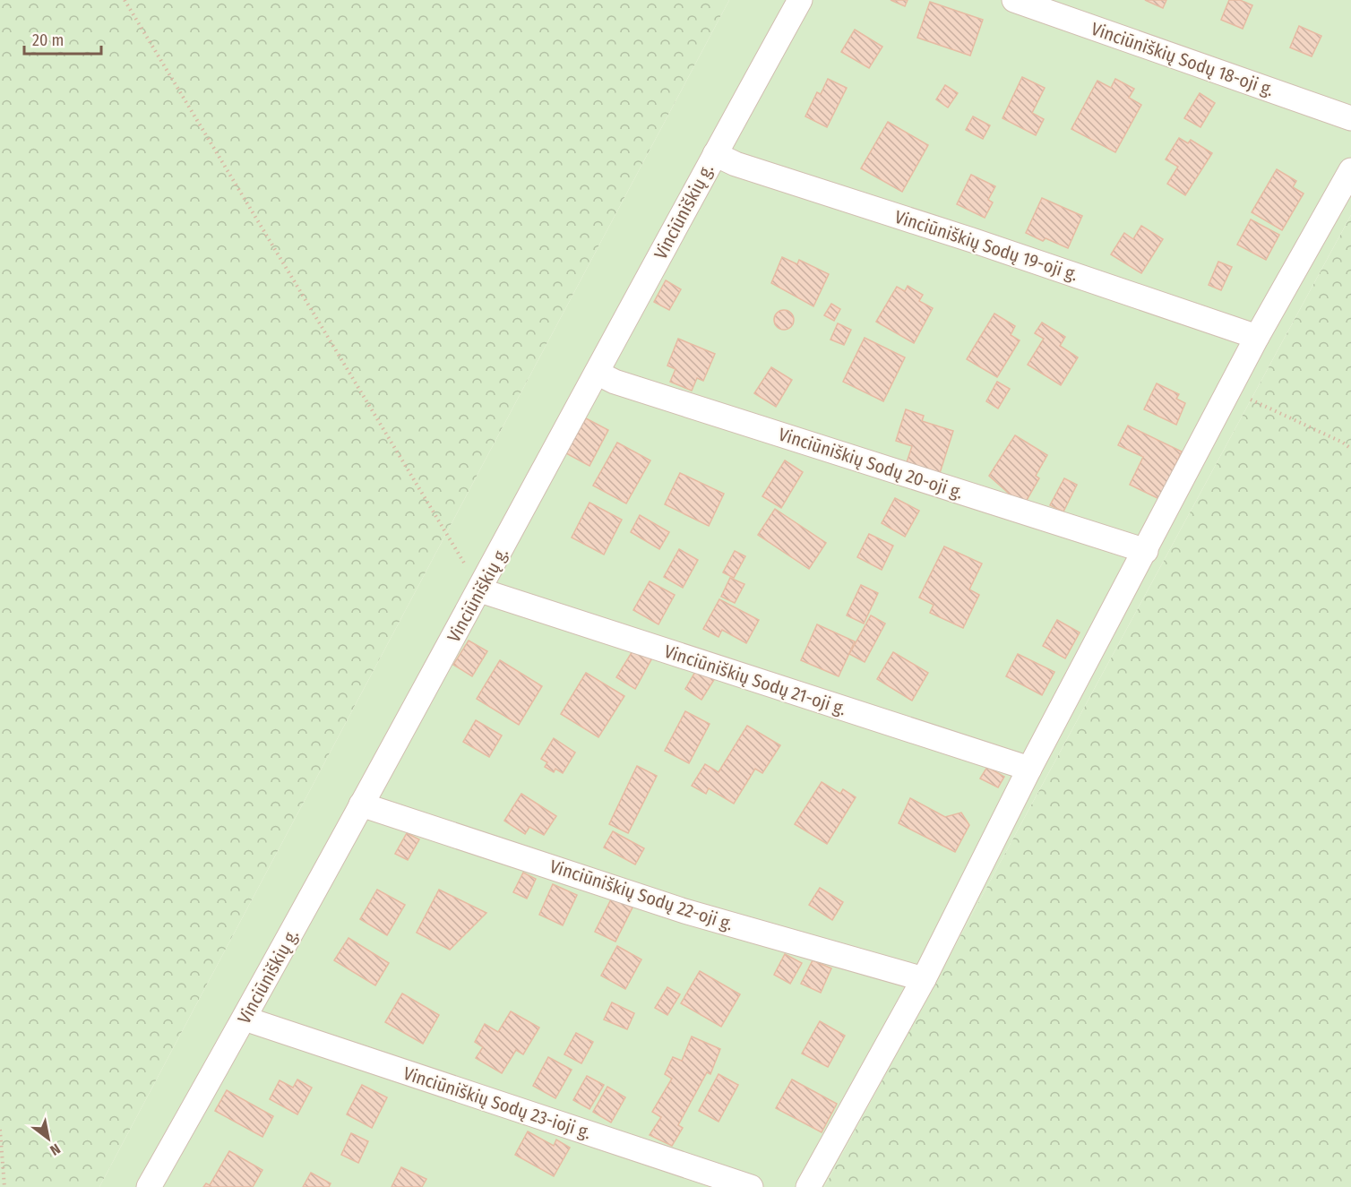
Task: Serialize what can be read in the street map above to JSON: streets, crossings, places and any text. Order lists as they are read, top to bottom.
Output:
{
  "streets": {
    "street": [
      "Vinciūniškių Sodų 18-oji g.",
      "Vinciūniškių g.",
      "Vinciūniškių Sodų 19-oji g.",
      "Vinciūniškių Sodų 20-oji g.",
      "Vinciūniškių Sodų 21-oji g.",
      "Vinciūniškių Sodų 22-oji g.",
      "Vinciūniškių Sodų 23-ioji g."
    ]
  },
  "crossings": [
    ["Vinciūniškių g.", "Vinciūniškių Sodų 19-oji g."],
    ["Vinciūniškių g.", "Vinciūniškių Sodų 20-oji g."],
    ["Vinciūniškių g.", "Vinciūniškių Sodų 21-oji g."],
    ["Vinciūniškių g.", "Vinciūniškių Sodų 22-oji g."],
    ["Vinciūniškių g.", "Vinciūniškių Sodų 23-ioji g."]
  ],
  "scale_bar": "20 m",
  "north": "bottom right"
}
